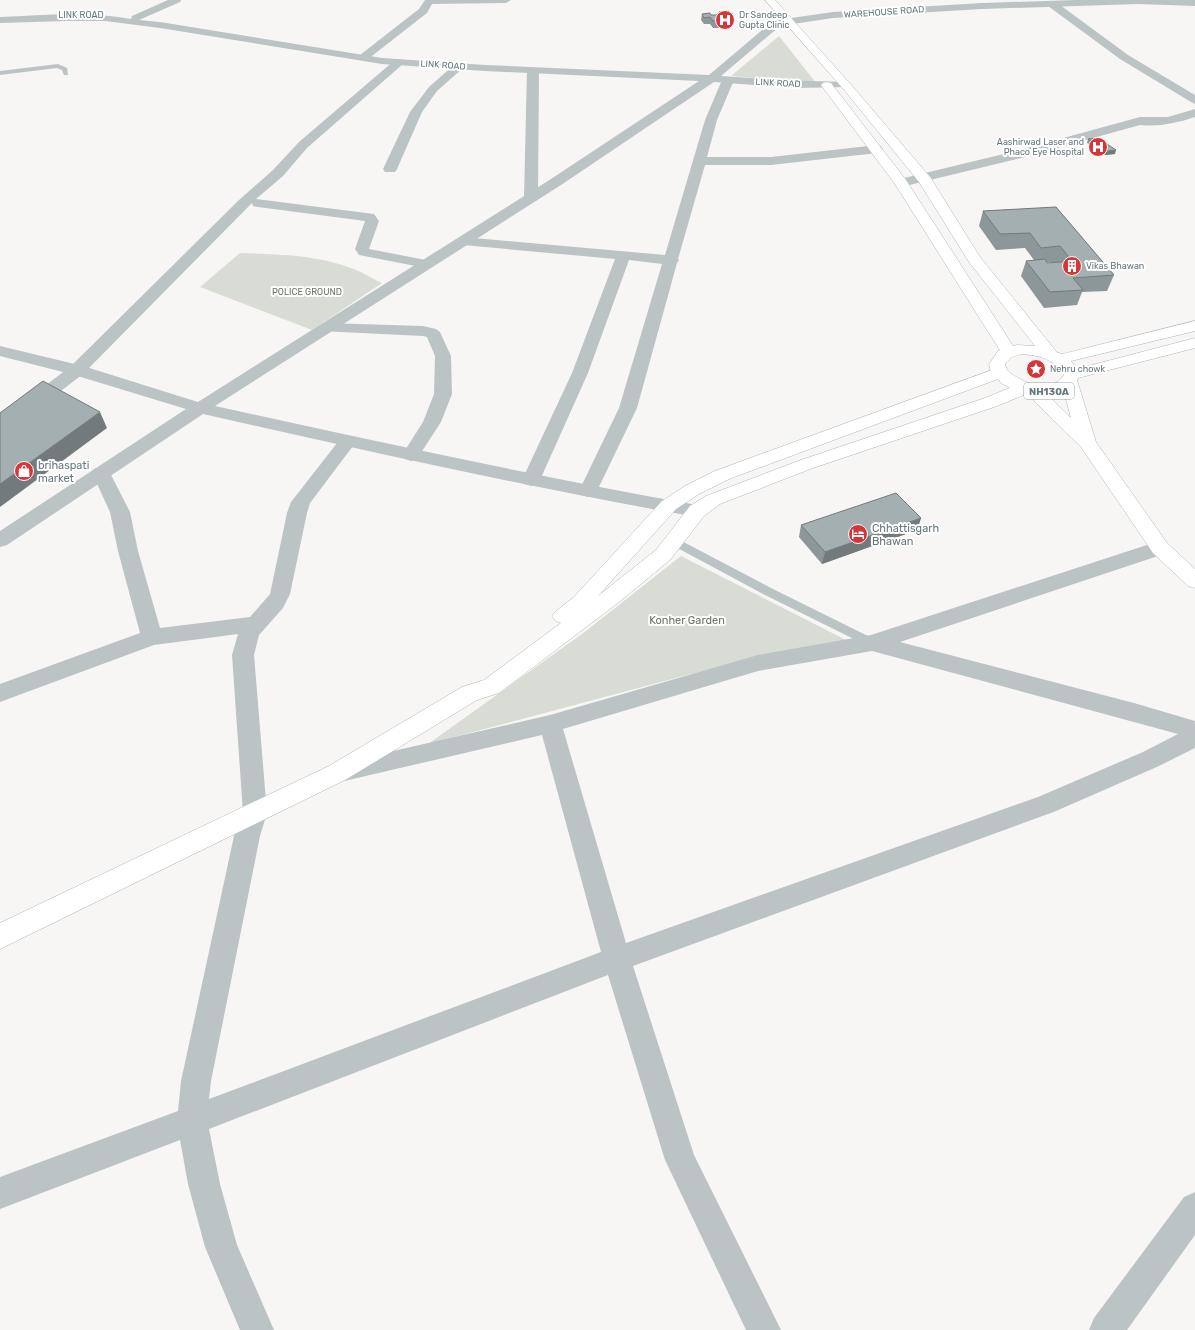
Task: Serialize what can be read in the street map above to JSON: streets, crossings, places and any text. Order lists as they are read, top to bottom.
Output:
{
  "streets": {
    "main road": ["NH130A"],
    "street": ["WAREHOUSE ROAD", "LINK ROAD"]
  },
  "parks": ["POLICE GROUND", "Konher Garden"],
  "places": {
    "hospital": ["Dr Sandeep Gupta Clinic", "Aashirwad Laser and Phaco Eye Hospital"],
    "building": ["Vikas Bhawan"],
    "place": ["Nehru chowk"],
    "shop": ["brihaspati market"],
    "hotel": ["Chhattisgarh Bhawan"]
  }
}
